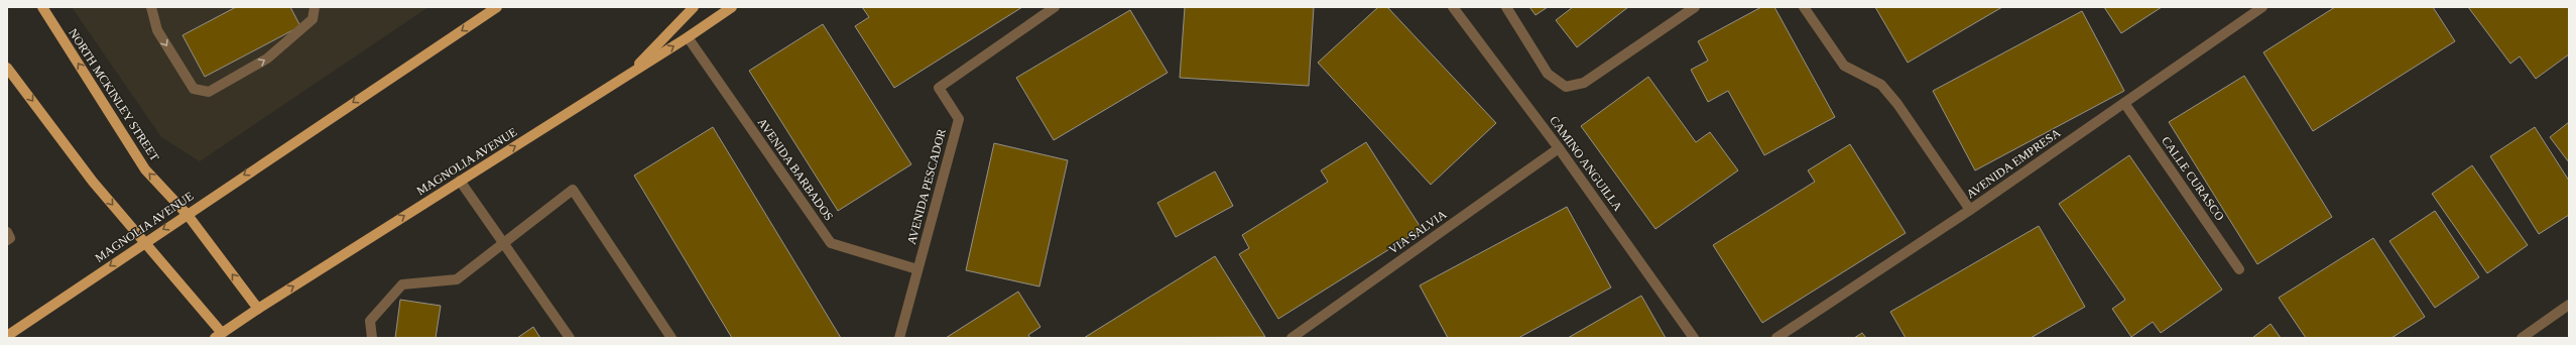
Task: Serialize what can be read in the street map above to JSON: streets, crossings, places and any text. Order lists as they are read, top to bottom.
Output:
{
  "streets": {
    "main road": ["NORTH MCKINLEY STREET", "MAGNOLIA AVENUE"],
    "street": [
      "CAMINO ANGUILLA",
      "AVENIDA EMPRESA",
      "AVENIDA BARBADOS",
      "CALLE CURASCO",
      "AVENIDA PESCADOR",
      "VIA SALVIA"
    ]
  },
  "crossings": [
    ["NORTH MCKINLEY STREET", "MAGNOLIA AVENUE"],
    ["MAGNOLIA AVENUE", "AVENIDA BARBADOS"],
    ["CAMINO ANGUILLA", "VIA SALVIA"],
    ["AVENIDA EMPRESA", "CALLE CURASCO"],
    ["AVENIDA BARBADOS", "AVENIDA PESCADOR"]
  ]
}
